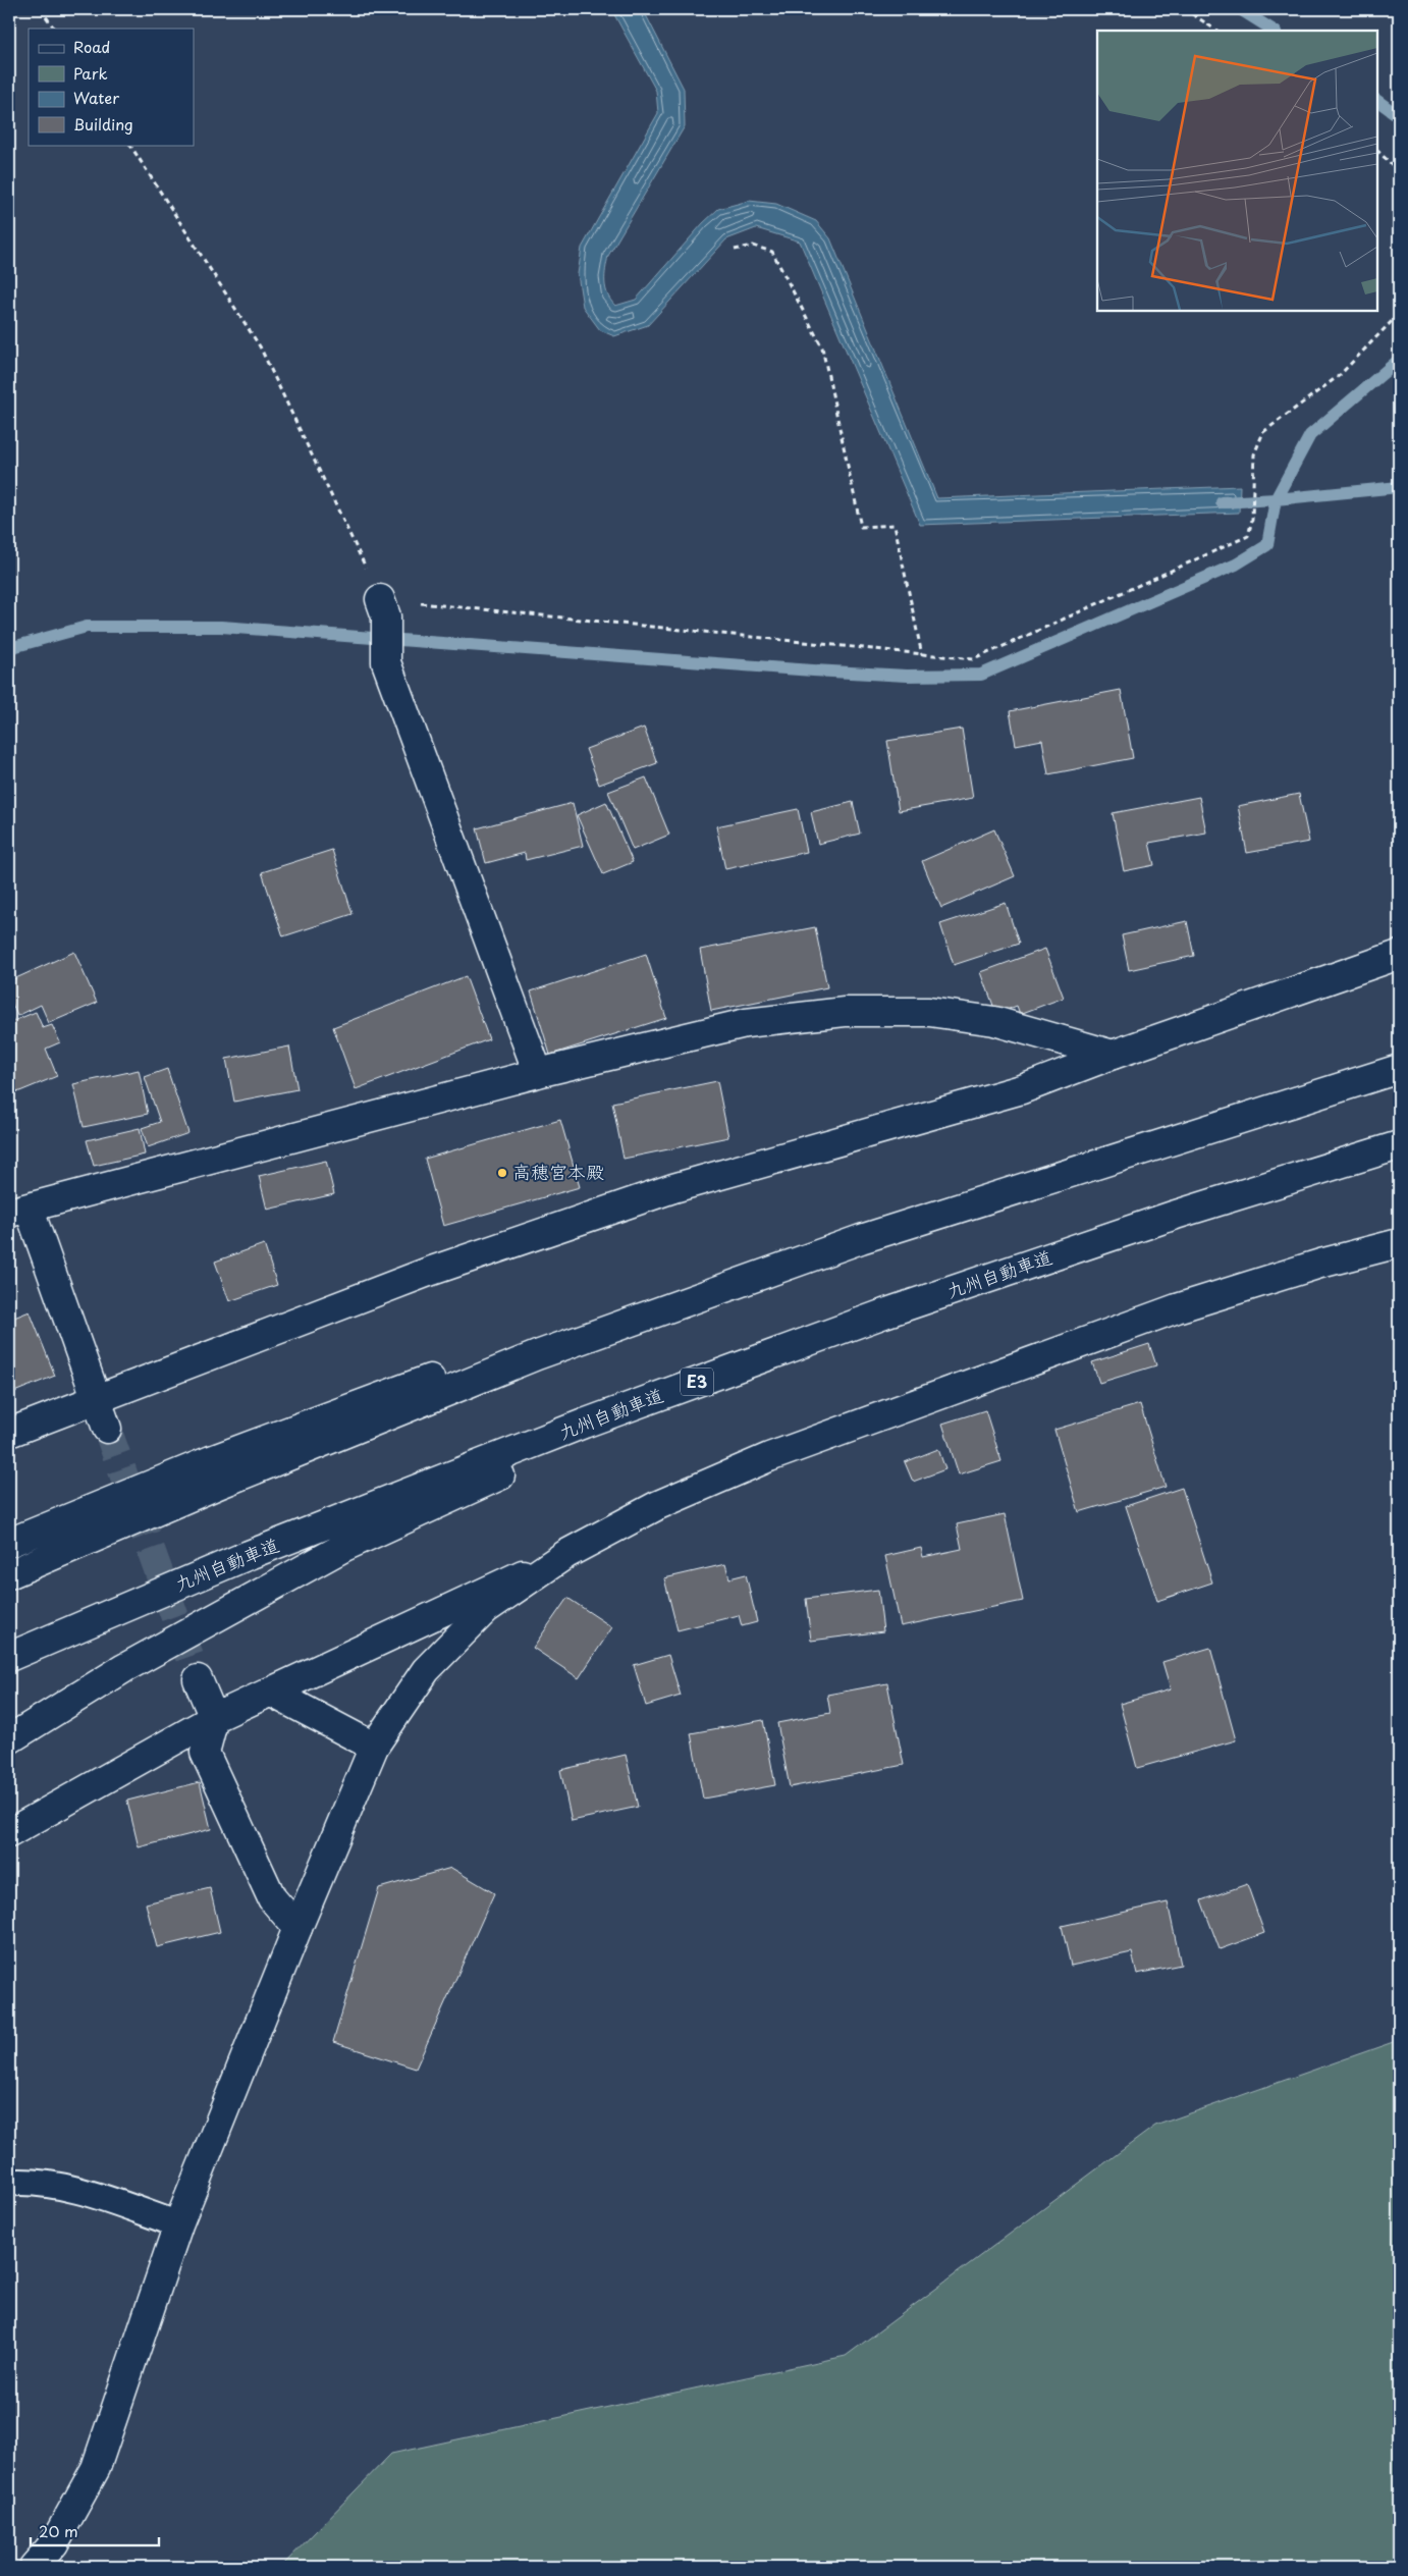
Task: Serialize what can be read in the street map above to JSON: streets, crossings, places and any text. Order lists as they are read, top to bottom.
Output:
{
  "streets": {
    "main road": ["九州自動車道", "E3"]
  },
  "places": ["高穂宮本殿"],
  "legend": [
    "Road",
    "Park",
    "Water",
    "Building"
  ],
  "scale_bar": "20 m"
}
